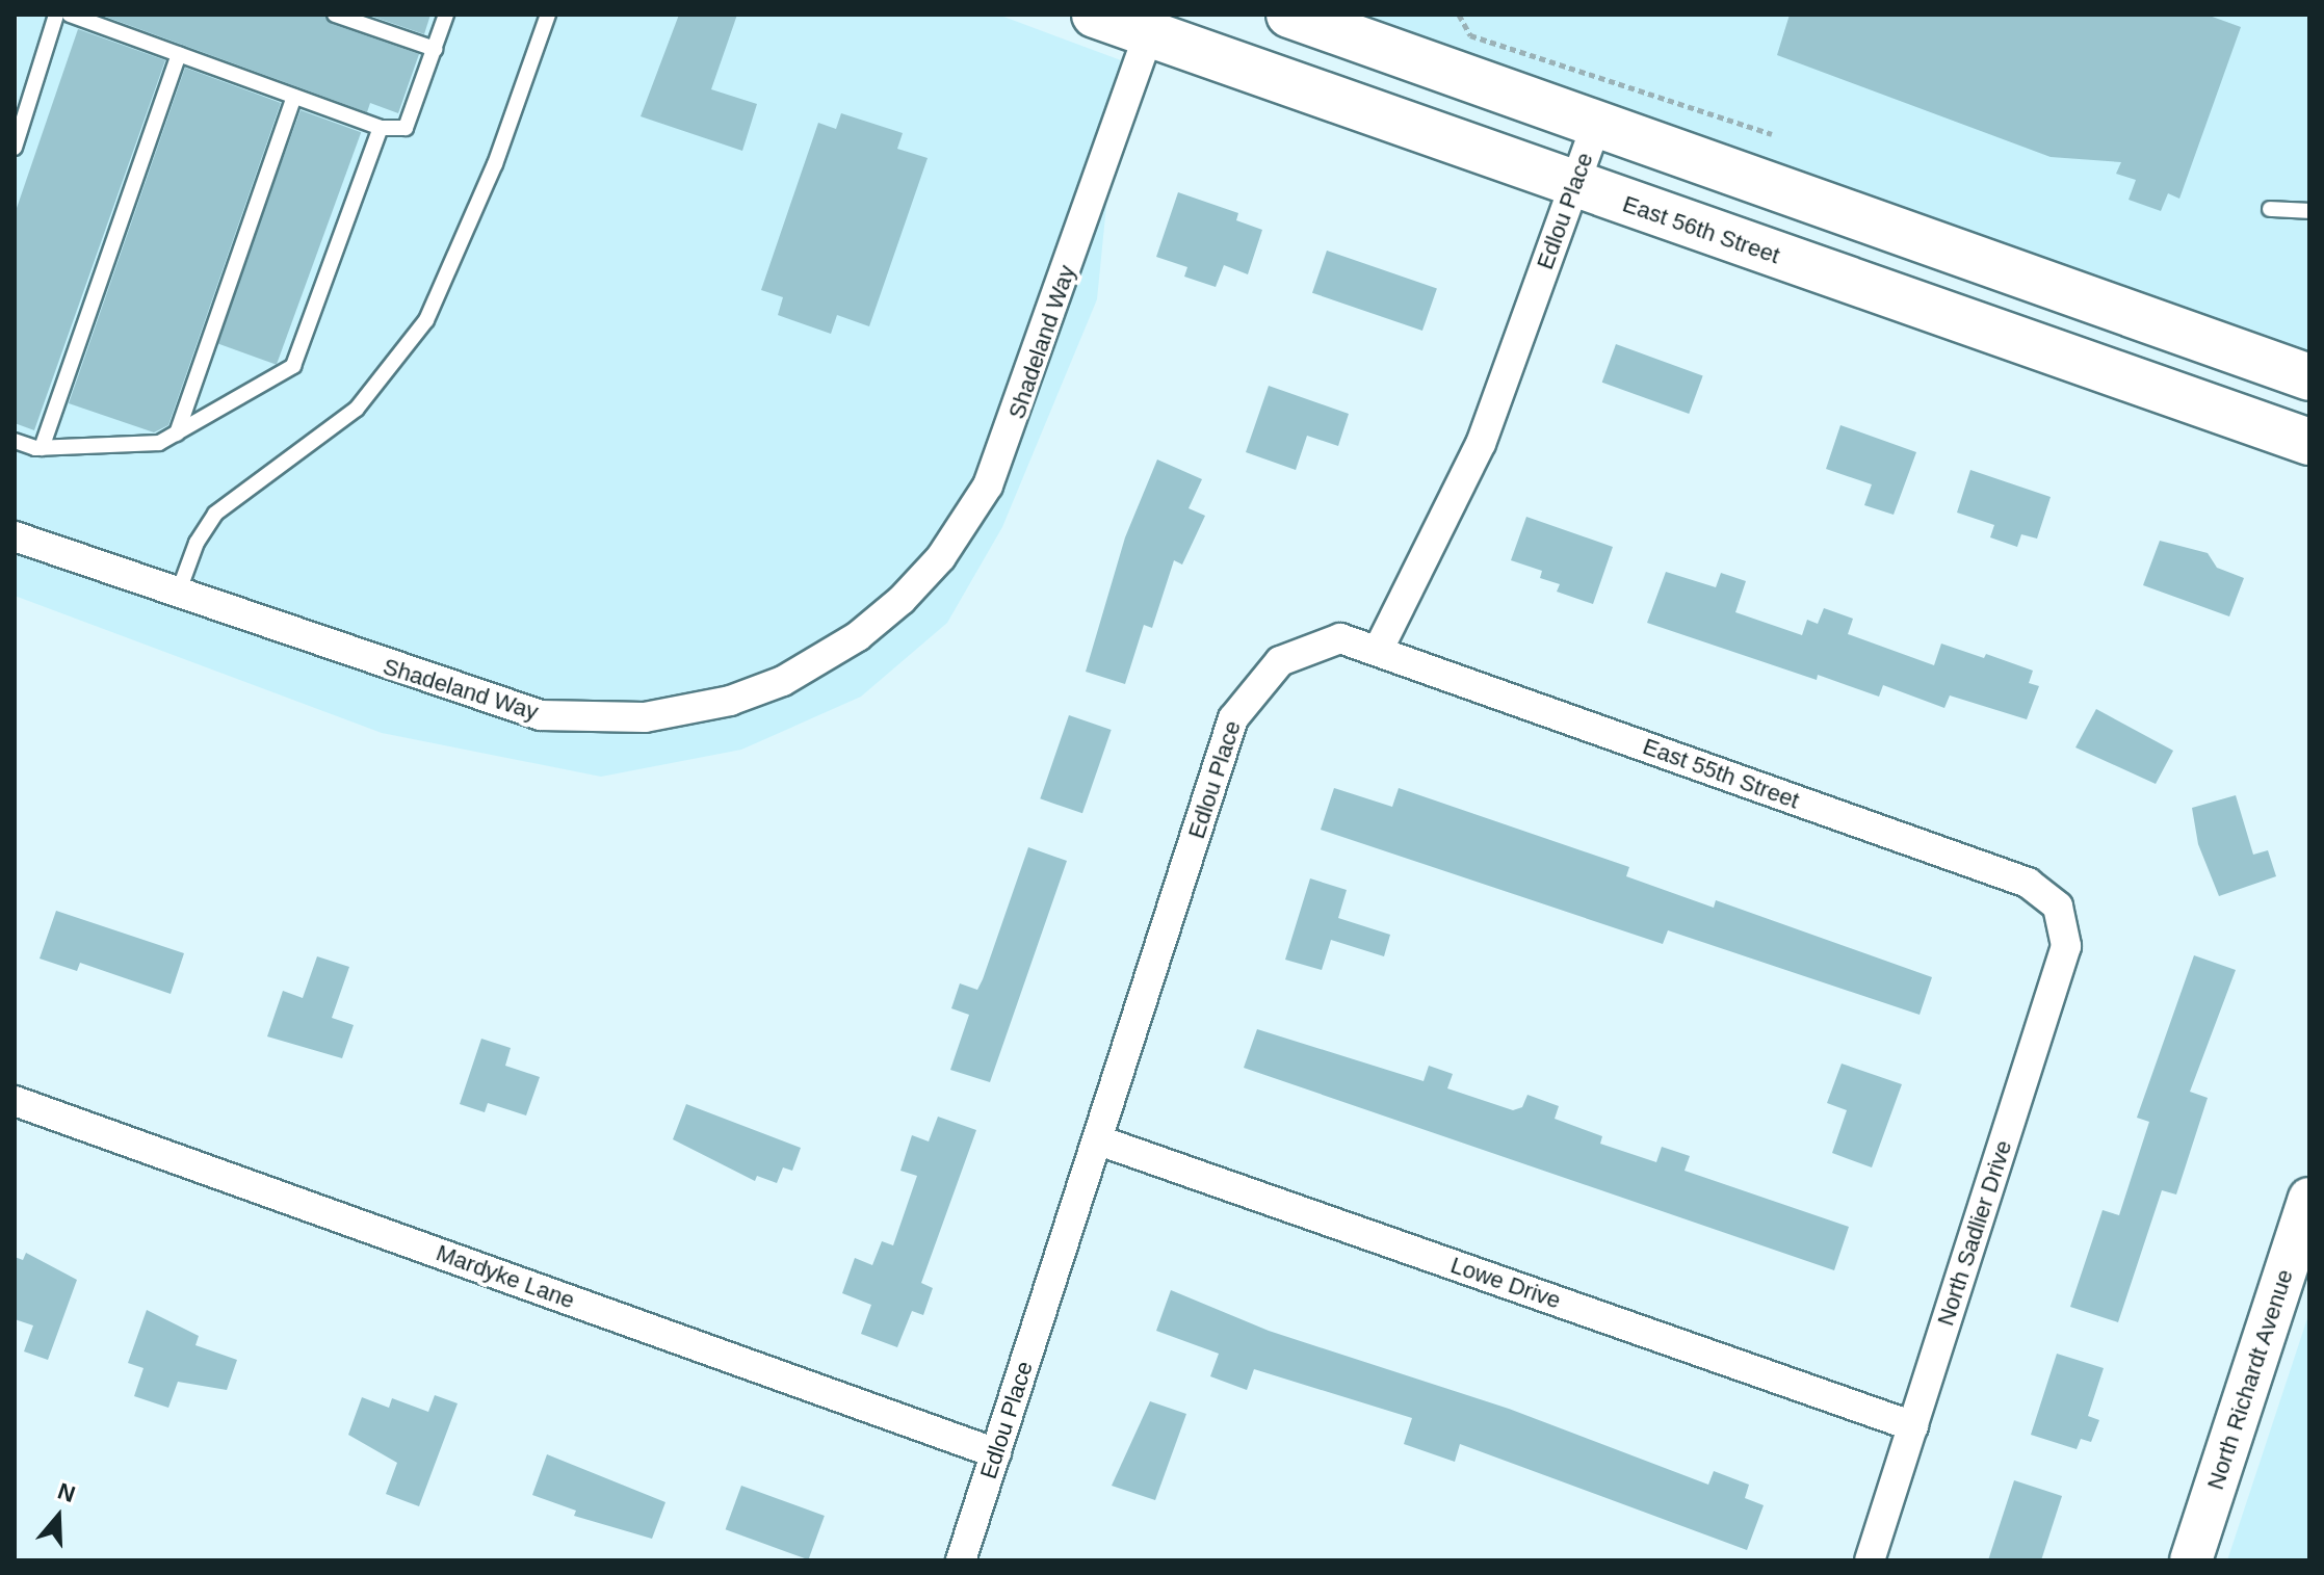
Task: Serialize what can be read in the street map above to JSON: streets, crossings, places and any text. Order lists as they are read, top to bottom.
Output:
{
  "streets": {
    "main road": ["East 56th Street"],
    "street": [
      "Edlou Place",
      "Shadeland Way",
      "East 55th Street",
      "North Sadlier Drive",
      "Mardyke Lane",
      "Lowe Drive",
      "North Richardt Avenue"
    ]
  },
  "crossings": [
    ["Edlou Place", "East 56th Street"],
    ["Edlou Place", "East 55th Street"],
    ["Edlou Place", "Mardyke Lane"],
    ["Edlou Place", "Lowe Drive"],
    ["East 56th Street", "Shadeland Way"],
    ["East 55th Street", "North Sadlier Drive"],
    ["North Sadlier Drive", "Lowe Drive"]
  ],
  "north": "top"
}
